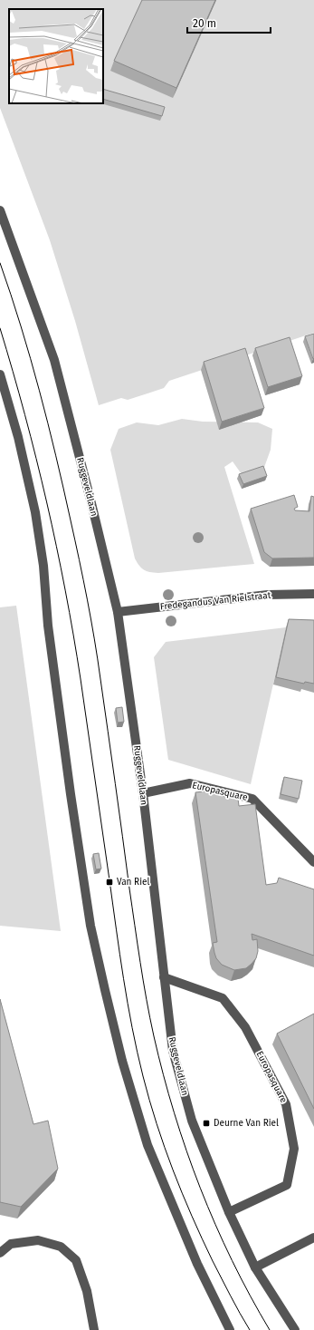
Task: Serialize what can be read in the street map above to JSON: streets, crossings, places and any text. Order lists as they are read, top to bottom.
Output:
{
  "streets": {
    "street": ["Ruggeveldlaan", "Fredegandus Van Rielstraat", "Europasquare"]
  },
  "crossings": [
    ["Ruggeveldlaan", "Fredegandus Van Rielstraat"],
    ["Ruggeveldlaan", "Europasquare"]
  ],
  "places": {
    "transit": ["Van Riel", "Deurne Van Riel"]
  },
  "scale_bar": "20 m"
}
